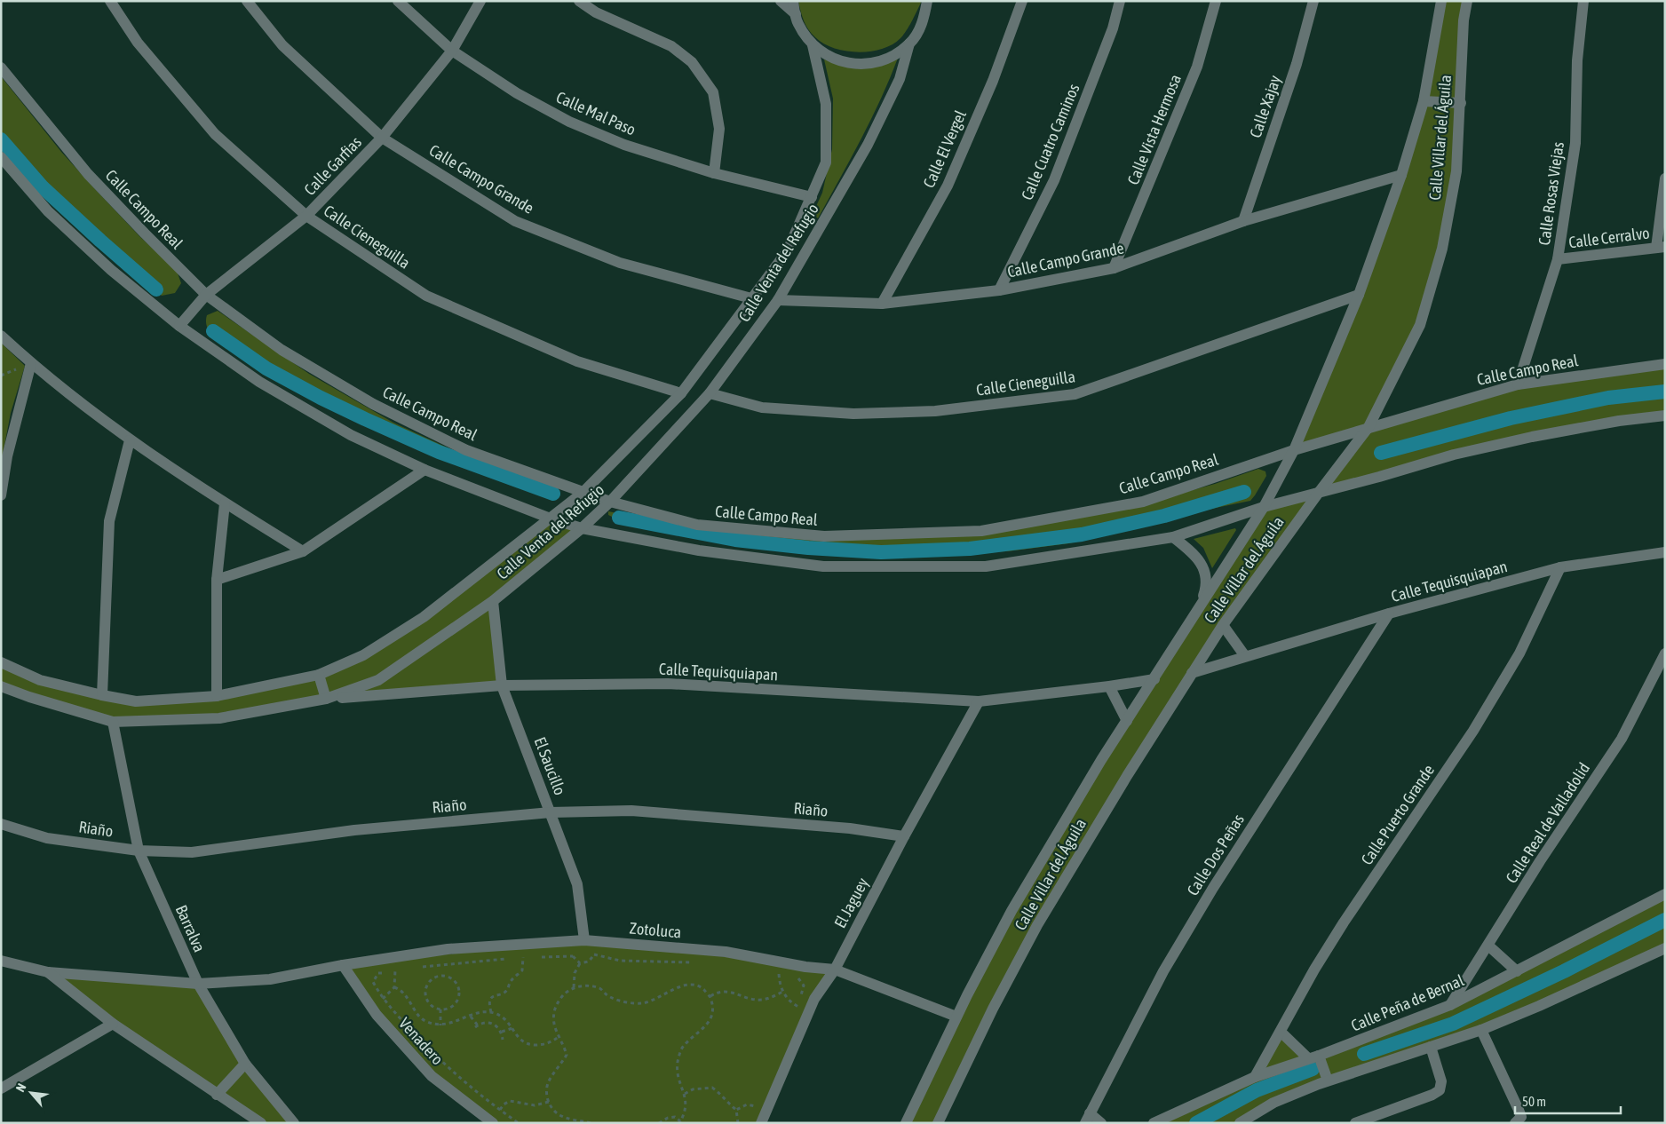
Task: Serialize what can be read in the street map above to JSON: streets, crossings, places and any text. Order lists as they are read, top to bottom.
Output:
{
  "streets": {
    "street": [
      "Calle Xajay",
      "Calle Mal Paso",
      "Calle Vista Hermosa",
      "Calle Villar del Águila",
      "Calle Cuatro Caminos",
      "Calle El Vergel",
      "Calle Garfias",
      "Calle Campo Grande",
      "Calle Rosas Viejas",
      "Calle Campo Real",
      "Calle Cieneguilla",
      "Calle Cerralvo",
      "Calle Venta del Refugio",
      "Calle Tequisquiapan",
      "El Saucillo",
      "Riaño",
      "Calle Puerto Grande",
      "Calle Real de Valladolid",
      "Calle Dos Peñas",
      "El Jaguey",
      "Barralva",
      "Zotoluca",
      "Calle Peña de Bernal",
      "Venadero"
    ]
  },
  "crossings": [
    ["Calle Xajay", "Calle Campo Grande"],
    ["Calle Mal Paso", "Calle Garfias"],
    ["Calle Mal Paso", "Calle Venta del Refugio"],
    ["Calle Vista Hermosa", "Calle Campo Grande"],
    ["Calle Villar del Águila", "Calle Campo Grande"],
    ["Calle Villar del Águila", "Calle Campo Real"],
    ["Calle Villar del Águila", "Calle Cieneguilla"],
    ["Calle Villar del Águila", "Calle Tequisquiapan"],
    ["Calle Villar del Águila", "Zotoluca"],
    ["Calle Cuatro Caminos", "Calle Campo Grande"],
    ["Calle El Vergel", "Calle Campo Grande"],
    ["Calle Garfias", "Calle Campo Grande"],
    ["Calle Garfias", "Calle Campo Real"],
    ["Calle Garfias", "Calle Cieneguilla"],
    ["Calle Campo Grande", "Calle Venta del Refugio"],
    ["Calle Rosas Viejas", "Calle Campo Real"],
    ["Calle Rosas Viejas", "Calle Cerralvo"],
    ["Calle Campo Real", "Calle Venta del Refugio"],
    ["Calle Cieneguilla", "Calle Venta del Refugio"],
    ["Calle Venta del Refugio", "Calle Tequisquiapan"],
    ["Calle Venta del Refugio", "El Saucillo"],
    ["Calle Venta del Refugio", "Barralva"],
    ["Calle Tequisquiapan", "El Saucillo"],
    ["Calle Tequisquiapan", "Calle Puerto Grande"],
    ["Calle Tequisquiapan", "Calle Dos Peñas"],
    ["Calle Tequisquiapan", "El Jaguey"],
    ["El Saucillo", "Riaño"],
    ["El Saucillo", "Zotoluca"],
    ["Riaño", "El Jaguey"],
    ["Riaño", "Barralva"],
    ["Calle Puerto Grande", "Calle Peña de Bernal"],
    ["Calle Real de Valladolid", "Calle Peña de Bernal"],
    ["El Jaguey", "Zotoluca"],
    ["Barralva", "Zotoluca"],
    ["Zotoluca", "Venadero"]
  ],
  "scale_bar": "50 m",
  "north": "top left"
}
